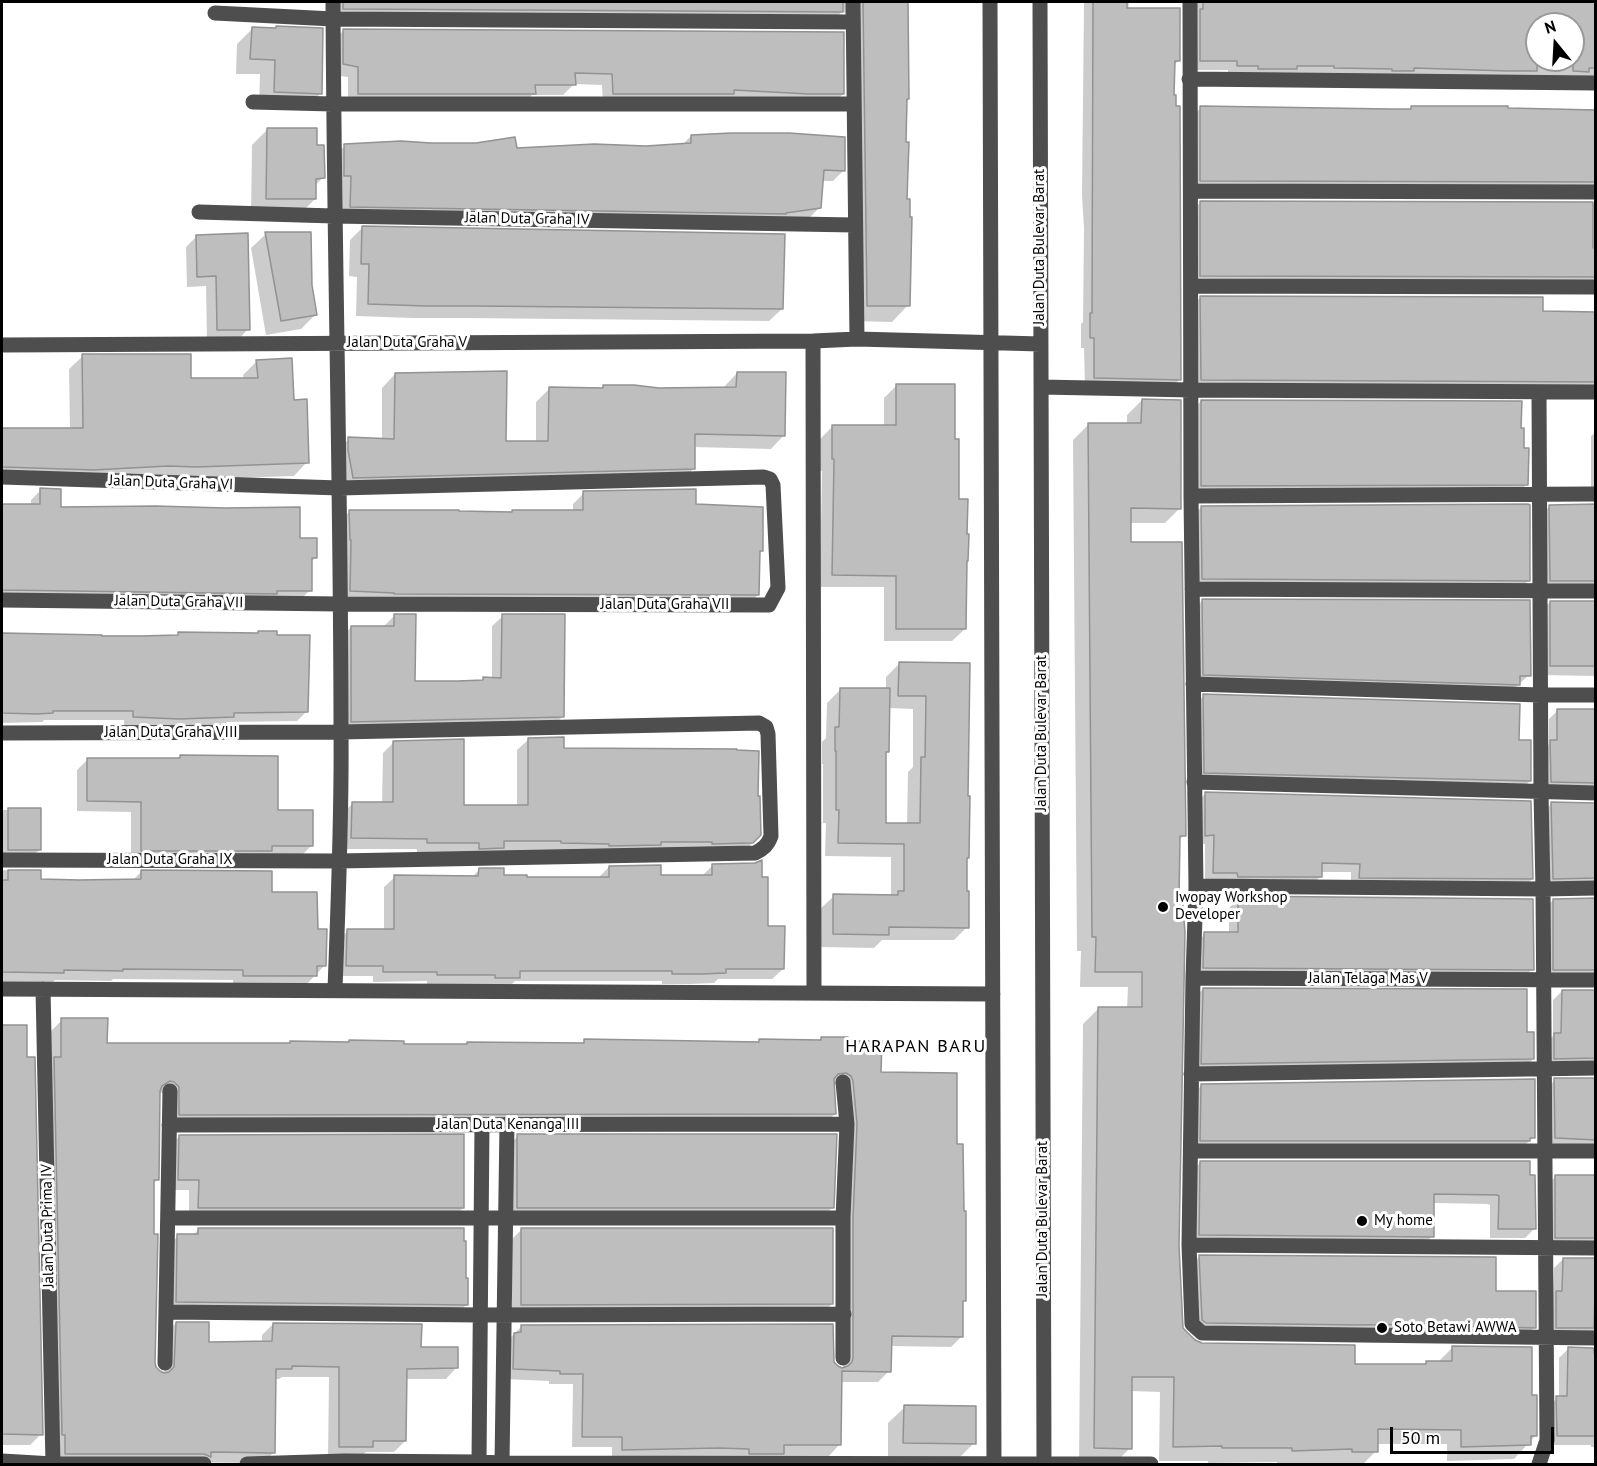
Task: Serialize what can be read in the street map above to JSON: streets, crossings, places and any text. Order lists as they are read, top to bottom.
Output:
{
  "streets": {
    "street": [
      "Jalan Duta Graha IV",
      "Jalan Duta Bulevar Barat",
      "Jalan Duta Graha V",
      "Jalan Duta Graha VI",
      "Jalan Duta Graha VII",
      "Jalan Duta Graha VIII",
      "Jalan Duta Graha IX",
      "Jalan Telaga Mas V",
      "Jalan Duta Kenanga III",
      "Jalan Duta Prima IV"
    ]
  },
  "crossings": [
    ["Jalan Duta Bulevar Barat", "Jalan Duta Graha V"],
    ["Jalan Duta Graha VI", "Jalan Duta Graha VII"],
    ["Jalan Duta Graha VIII", "Jalan Duta Graha IX"]
  ],
  "districts": ["HARAPAN BARU"],
  "places": ["Iwopay Workshop Developer", "My home", "Soto Betawi AWWA"],
  "scale_bar": "50 m",
  "north": "top"
}
